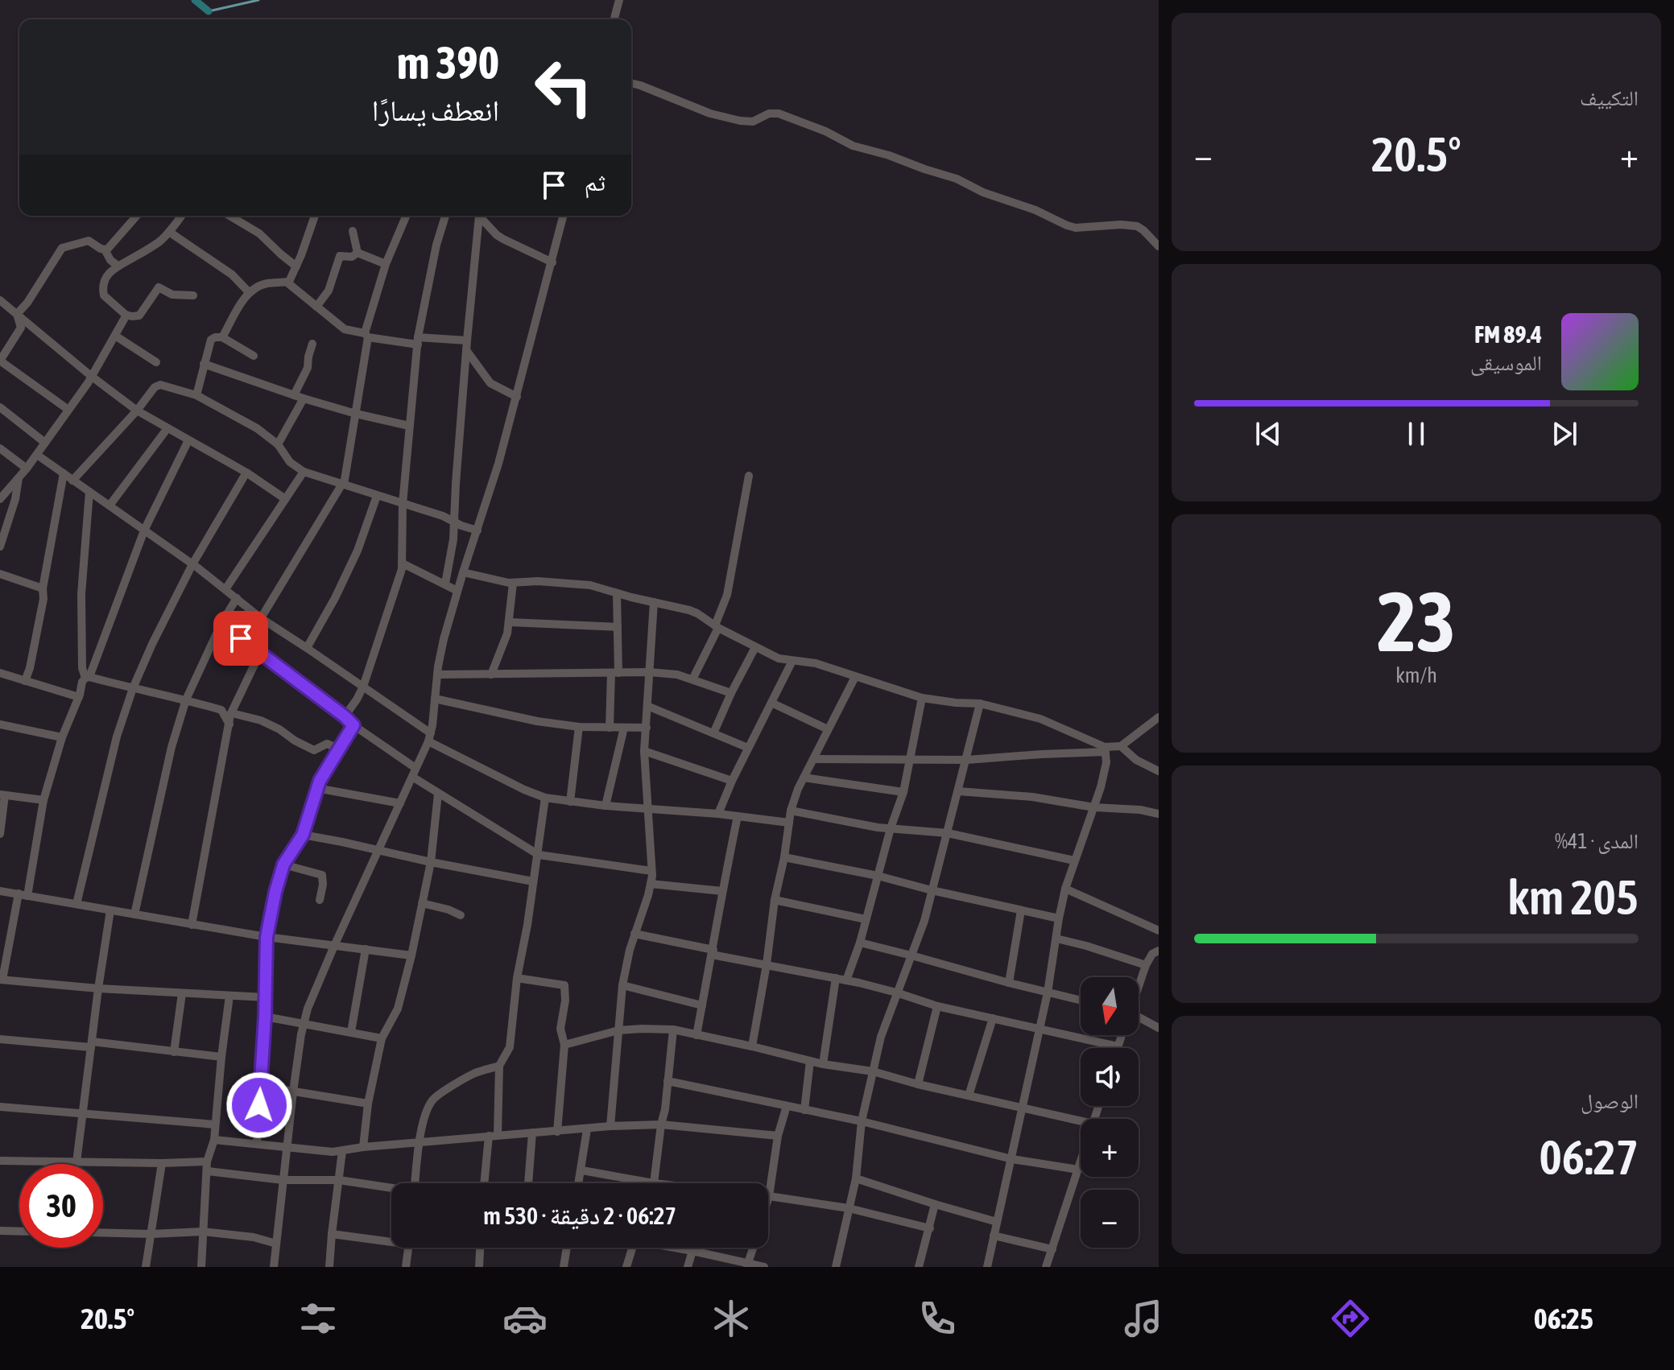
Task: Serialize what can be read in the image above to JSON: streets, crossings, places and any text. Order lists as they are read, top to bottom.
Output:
{
  "north": "bottom",
  "page": {
    "tile": [
      "التكييف",
      ["23", "km/h"],
      ["المدى · 41%", "205 km"],
      ["الوصول", "06:27"]
    ],
    "turn": ["390 m", "انعطف يسارًا"],
    "heat": ["−", "20.5°", "+"],
    "then": "ثم",
    "song": ["89.4 FM", "الموسيقى"],
    "map_buttons": ["+", "−"],
    "limit": "30",
    "trip": "06:27 · 2 دقيقة · 530 m",
    "tabs": ["06:25", "20.5°"]
  }
}
